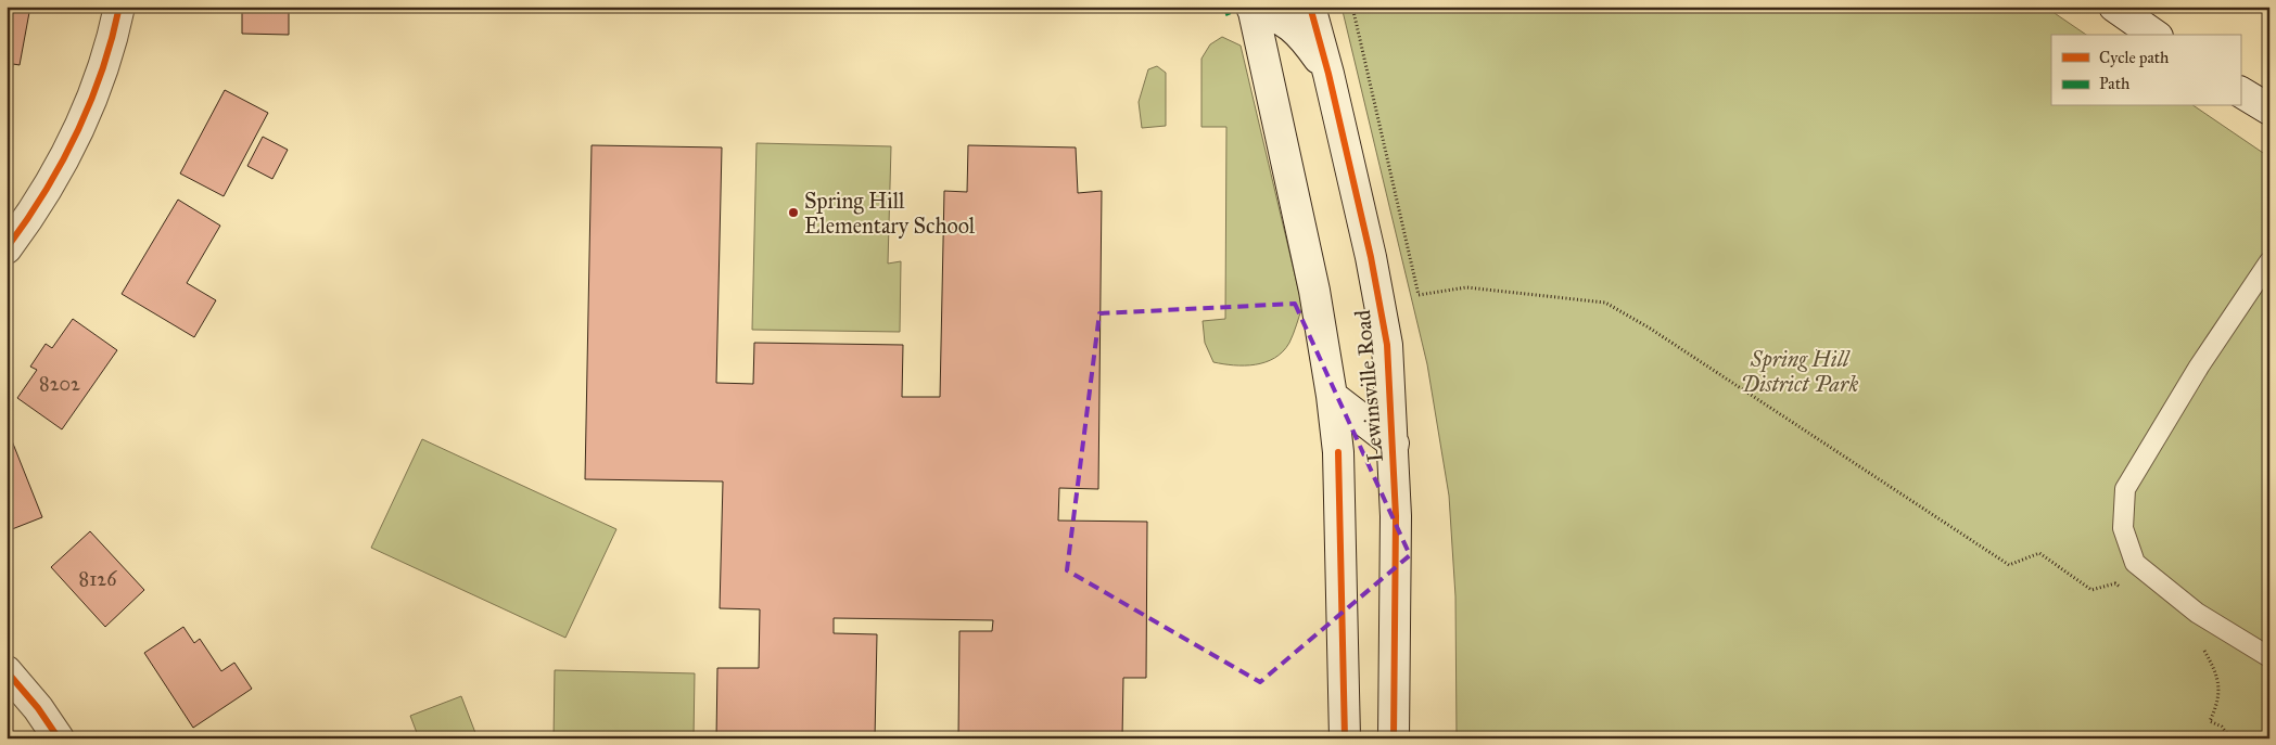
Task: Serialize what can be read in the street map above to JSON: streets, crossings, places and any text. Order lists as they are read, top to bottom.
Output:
{
  "streets": {
    "main road": ["Lewinsville Road"]
  },
  "parks": ["Spring Hill District Park"],
  "places": ["Spring Hill Elementary School"],
  "house_numbers": ["8202", "8126"],
  "legend": ["Cycle path", "Path"]
}
